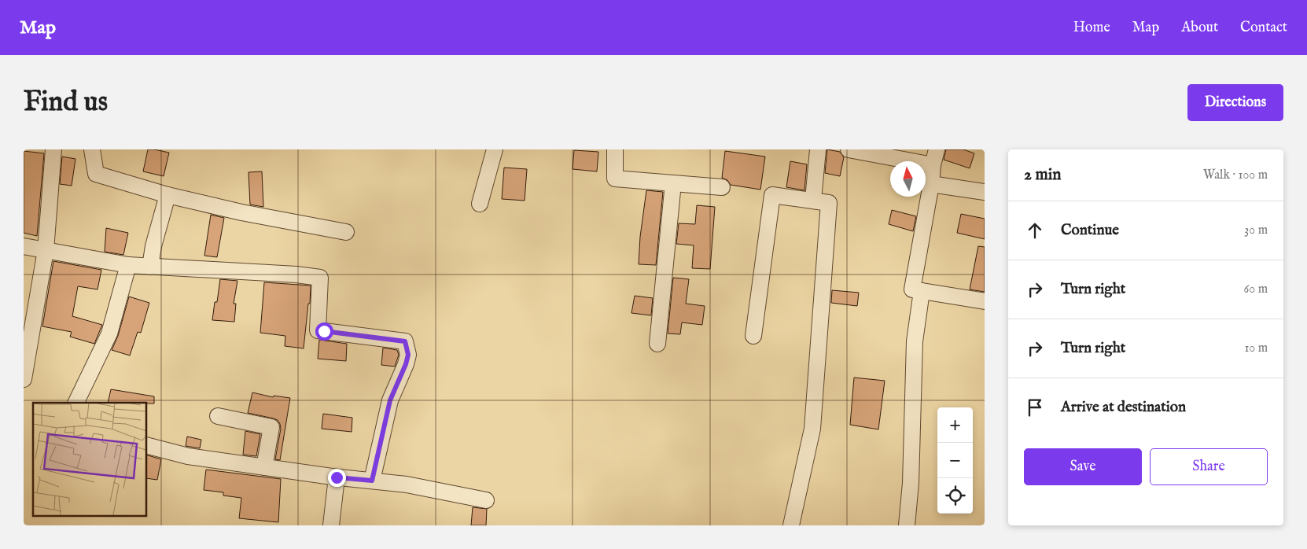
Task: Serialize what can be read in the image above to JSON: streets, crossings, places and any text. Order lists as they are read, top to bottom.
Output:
{
  "north": "top",
  "page": {
    "header": "Map",
    "nav": [
      "Home",
      "Map",
      "About",
      "Contact"
    ],
    "buttons": [
      "Directions",
      ["Save", "Share"]
    ],
    "title": "Find us",
    "heading": ["2 min", "Walk · 100 m"],
    "list": [
      ["Continue", "30 m"],
      ["Turn right", "60 m"],
      ["Turn right", "10 m"],
      "Arrive at destination"
    ],
    "map_buttons": ["+", "−"]
  }
}
